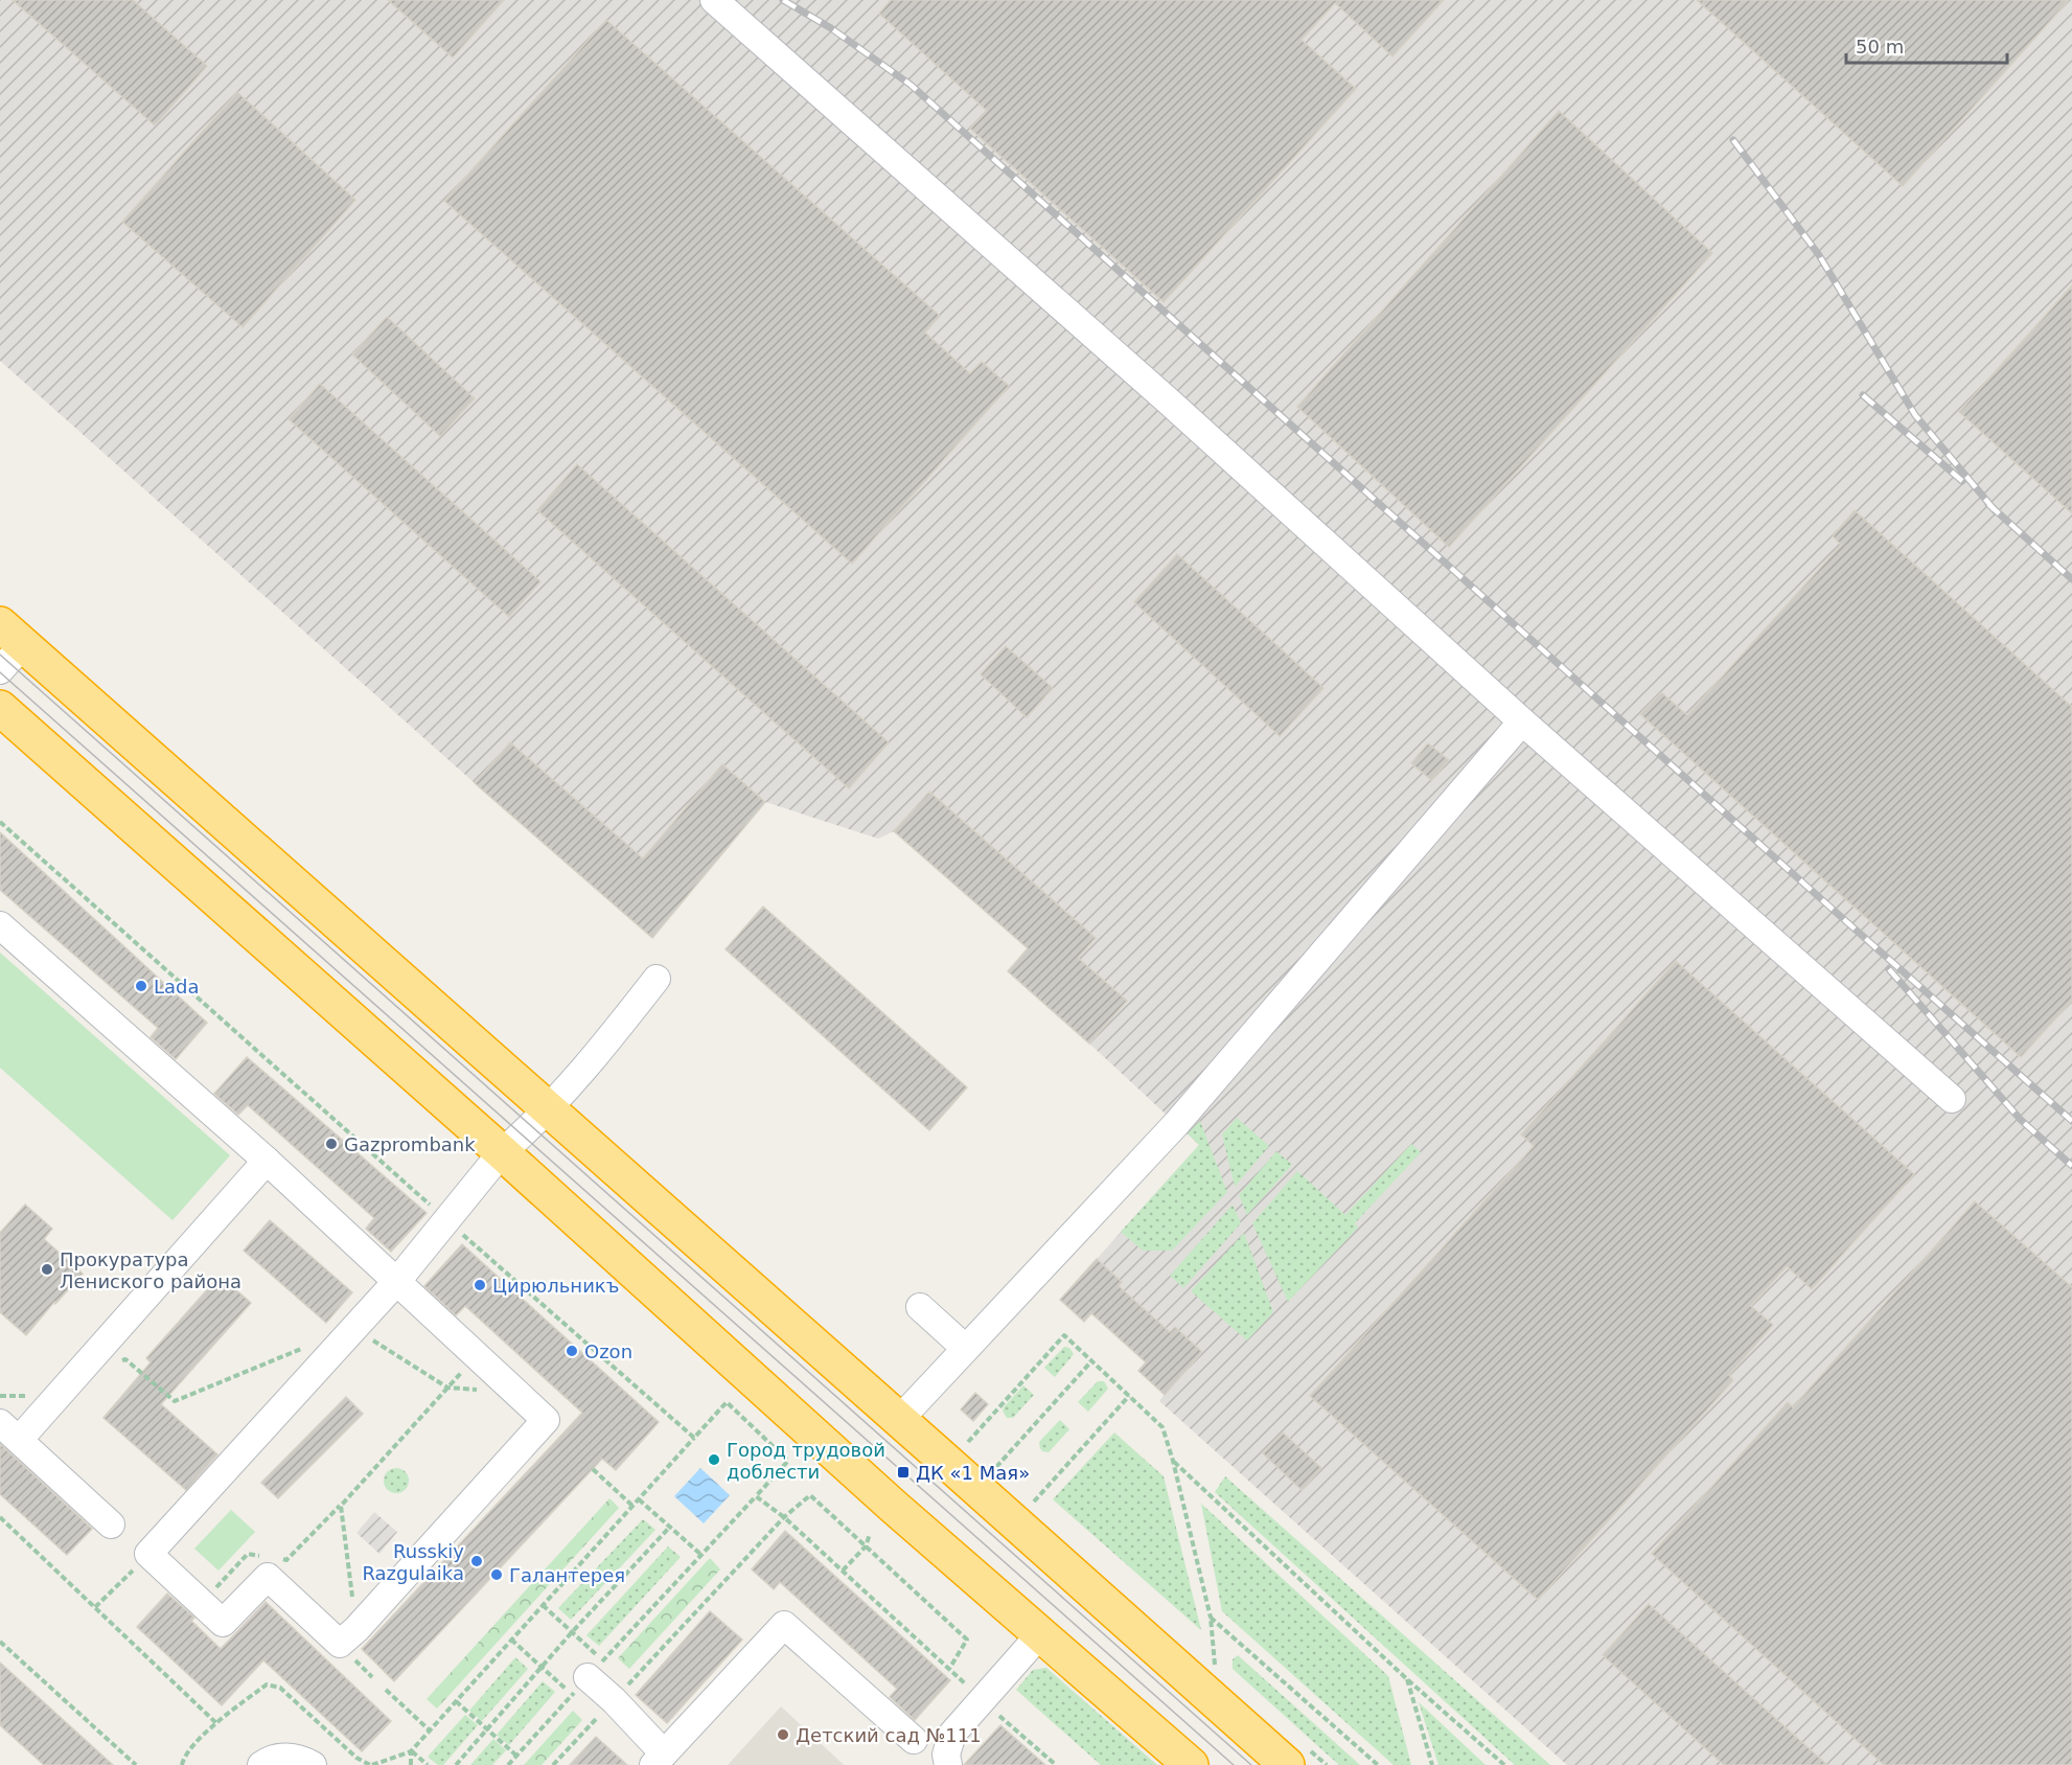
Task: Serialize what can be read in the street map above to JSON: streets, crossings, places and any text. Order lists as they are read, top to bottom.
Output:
{
  "places": {
    "other": [
      "Lada",
      "Gazprombank",
      "Прокуратура Лениского района",
      "Цирюльникъ",
      "Ozon",
      "Город трудовой доблести",
      "Russkiy Razgulaika",
      "Галантерея",
      "Детский сад №111"
    ],
    "transit": ["ДК «1 Мая»"]
  },
  "scale_bar": "50 m"
}
